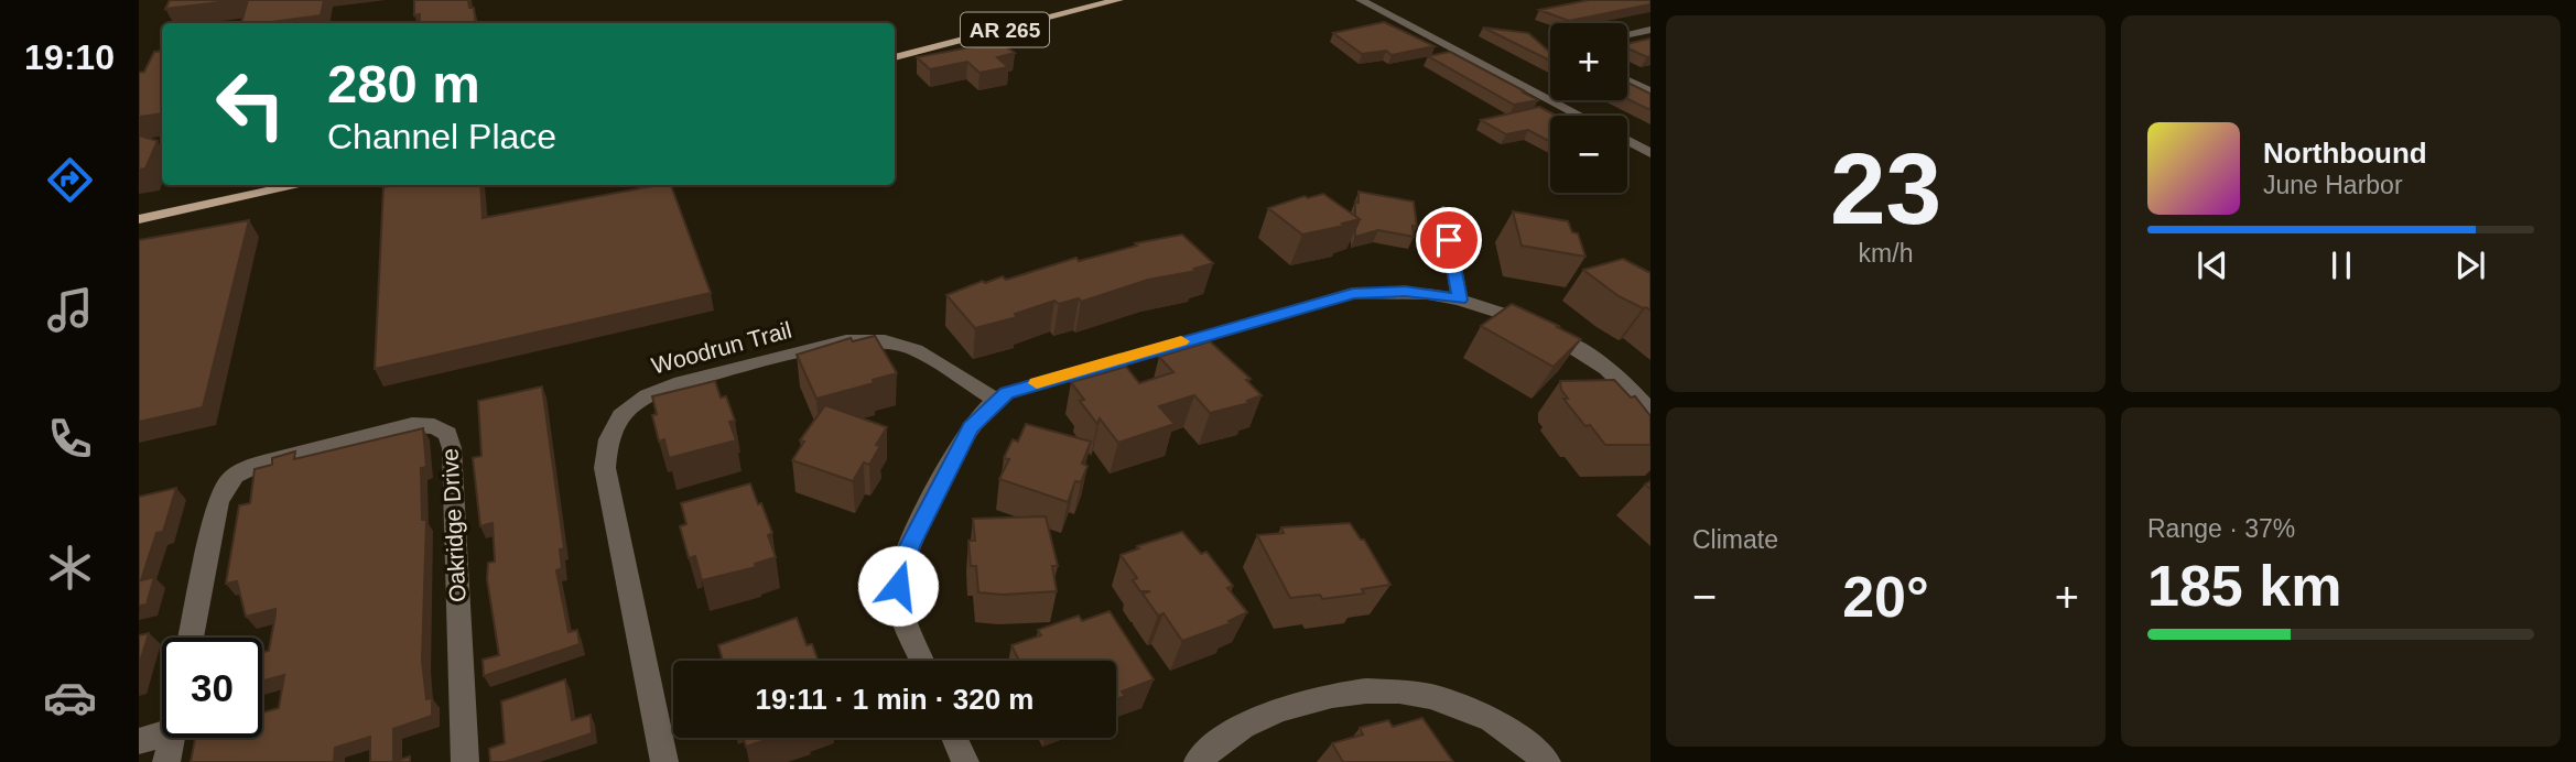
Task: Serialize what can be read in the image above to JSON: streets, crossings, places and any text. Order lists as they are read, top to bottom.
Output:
{
  "streets": {
    "main road": ["AR 265"],
    "street": ["Woodrun Trail", "Oakridge Drive"]
  },
  "page": {
    "tabs": "19:10",
    "tile": [
      ["23", "km/h"],
      "Climate",
      ["Range · 37%", "185 km"]
    ],
    "map_buttons": ["+", "−"],
    "turn": ["280 m", "Channel Place"],
    "song": ["Northbound", "June Harbor"],
    "heat": ["−", "20°", "+"],
    "limit": "30",
    "trip": "19:11 · 1 min · 320 m"
  }
}
